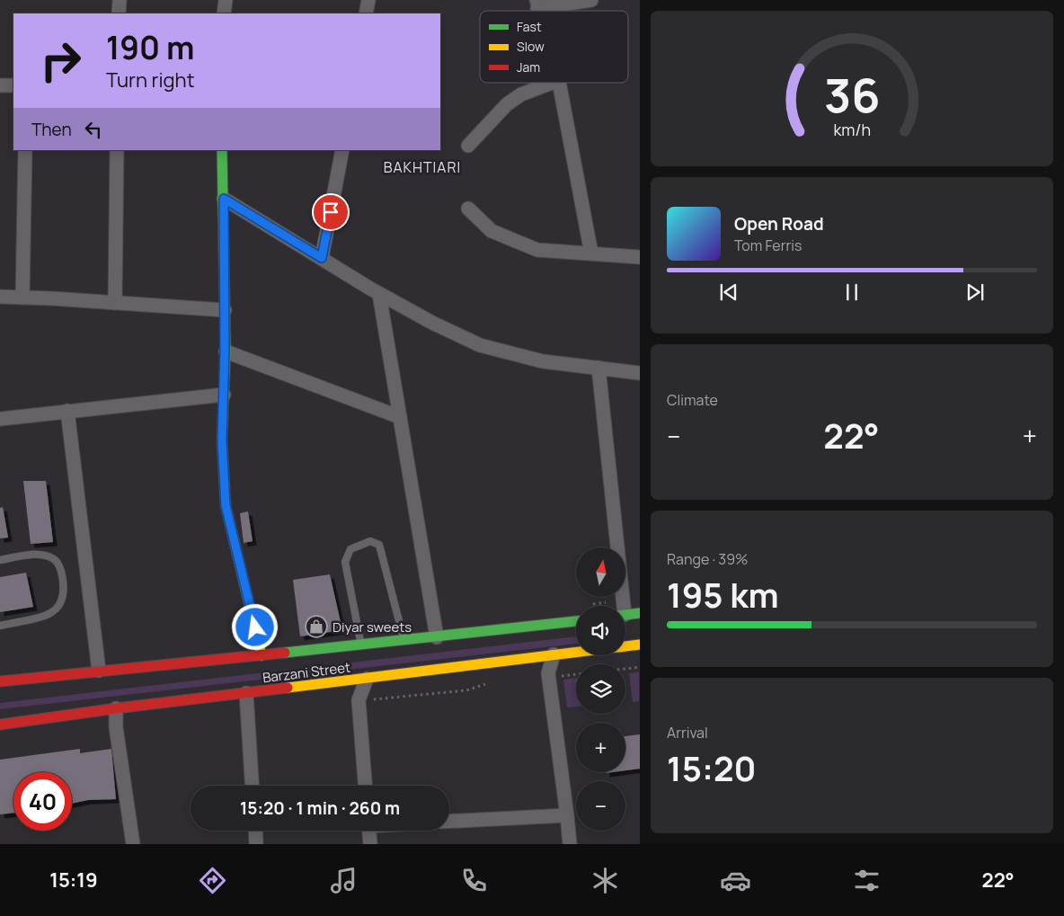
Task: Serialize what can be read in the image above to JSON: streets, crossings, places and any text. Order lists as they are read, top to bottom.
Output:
{
  "streets": {
    "main road": ["Barzani Street"]
  },
  "districts": ["BAKHTIARI"],
  "places": {
    "shop": ["Diyar sweets"]
  },
  "legend": ["Fast", "Slow", "Jam"],
  "north": "top",
  "page": {
    "turn": ["190 m", "Turn right"],
    "then": "Then",
    "song": ["Open Road", "Tom Ferris"],
    "tile": [
      "Climate",
      ["Range · 39%", "195 km"],
      ["Arrival", "15:20"]
    ],
    "heat": ["−", "22°", "+"],
    "map_buttons": ["+", "−"],
    "limit": "40",
    "trip": "15:20 · 1 min · 260 m",
    "tabs": ["15:19", "22°"],
    "gauge": ["36", "km/h"]
  }
}
